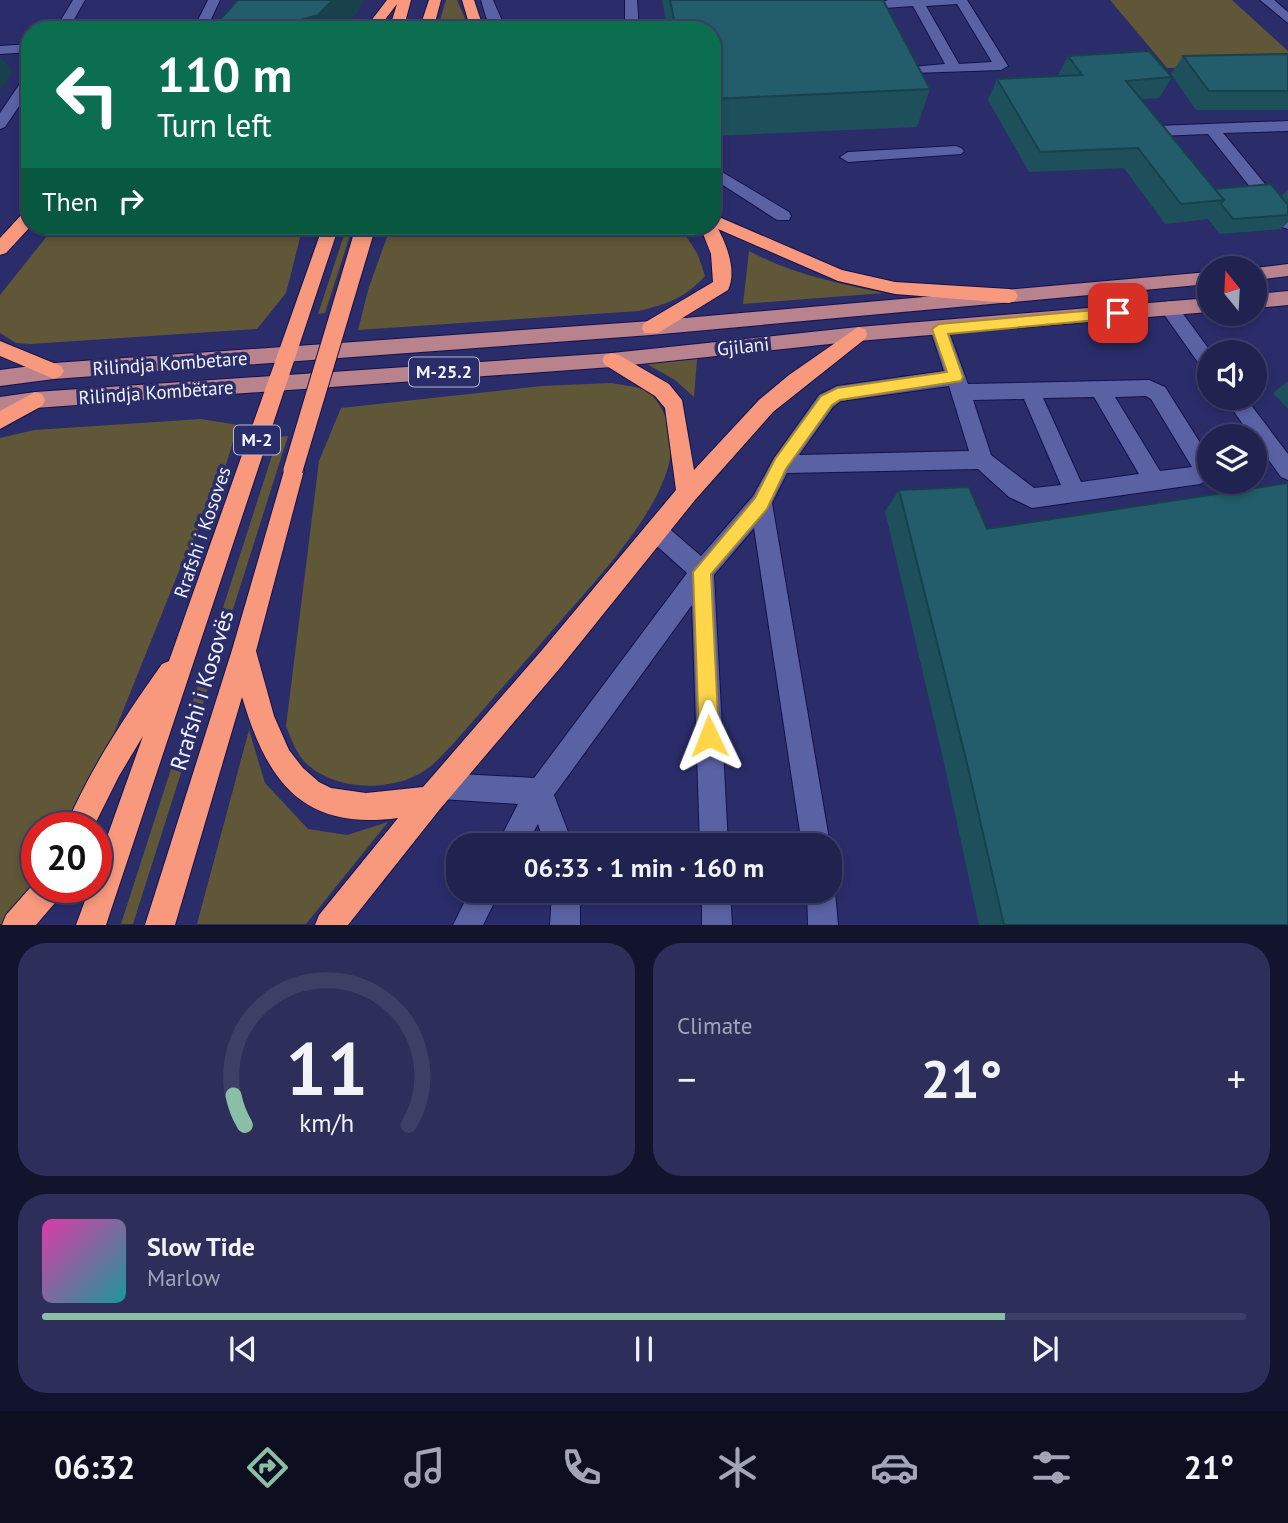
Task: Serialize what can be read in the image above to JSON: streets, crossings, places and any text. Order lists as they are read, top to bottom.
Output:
{
  "streets": {
    "highway": ["M-2", "Rrafshi i Kosoves", "Rrafshi i Kosovës"],
    "main road": [
      "Gjilani",
      "Rilindja Kombetare",
      "M-25.2",
      "Rilindja Kombëtare"
    ]
  },
  "crossings": [
    ["Gjilani", "Rilindja Kombetare"],
    ["Gjilani", "Rilindja Kombëtare"],
    ["Gjilani", "Rrafshi i Kosoves"],
    ["Rilindja Kombetare", "Rrafshi i Kosoves"],
    ["Rilindja Kombëtare", "Rrafshi i Kosoves"],
    ["Rrafshi i Kosoves", "Rrafshi i Kosovës"]
  ],
  "north": "top",
  "page": {
    "turn": ["110 m", "Turn left"],
    "then": "Then",
    "limit": "20",
    "trip": "06:33 · 1 min · 160 m",
    "tile": "Climate",
    "heat": ["−", "21°", "+"],
    "song": ["Slow Tide", "Marlow"],
    "tabs": ["06:32", "21°"],
    "gauge": ["11", "km/h"]
  }
}
